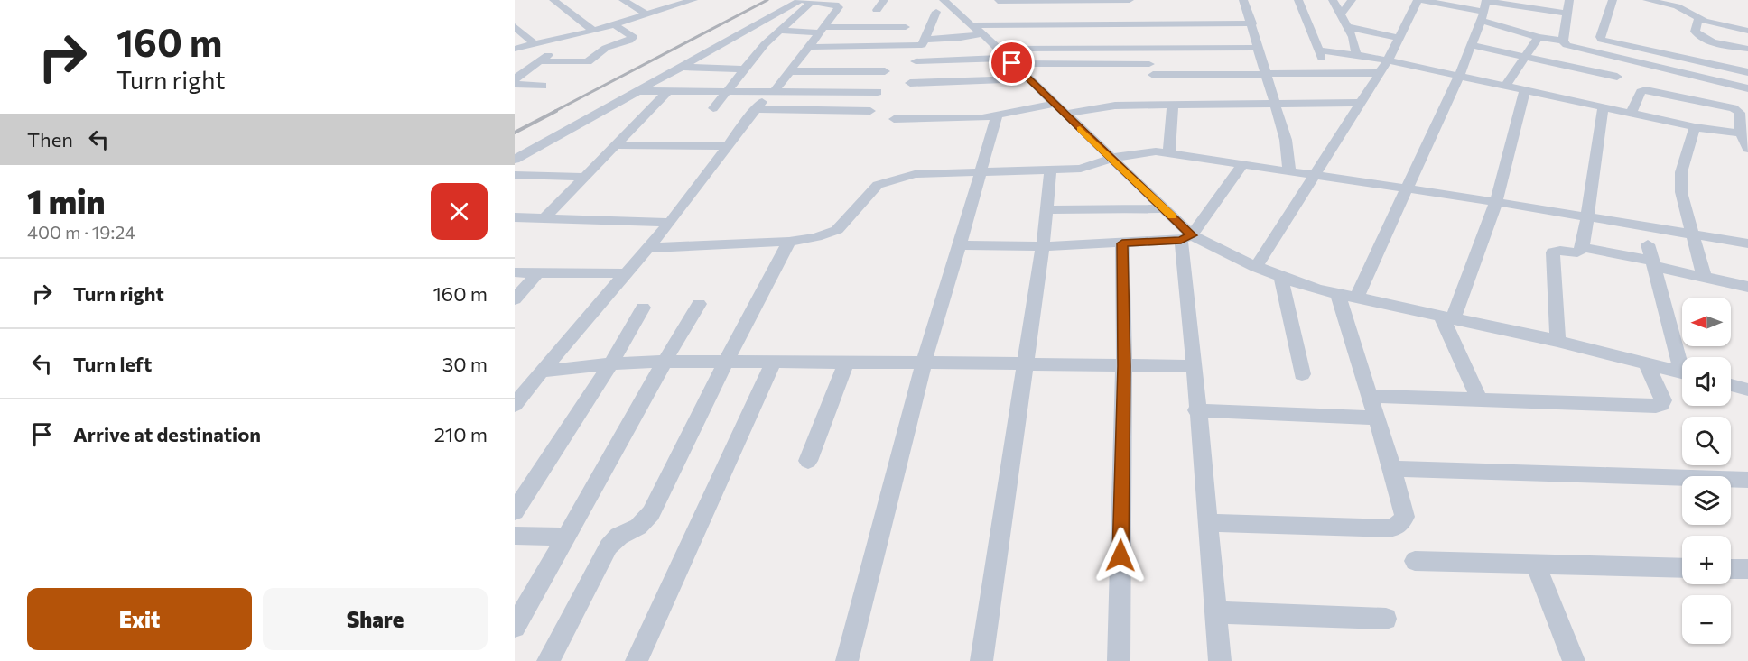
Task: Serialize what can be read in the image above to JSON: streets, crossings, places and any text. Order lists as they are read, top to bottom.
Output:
{
  "north": "left",
  "page": {
    "turn": ["160 m", "Turn right"],
    "then": "Then",
    "heading": ["1 min", "400 m · 19:24"],
    "list": [
      {
        "name": "Turn right",
        "value": "160 m"
      },
      {
        "name": "Turn left",
        "value": "30 m"
      },
      {
        "name": "Arrive at destination",
        "value": "210 m"
      }
    ],
    "map_buttons": ["+", "−"],
    "buttons": ["Exit", "Share"]
  }
}
